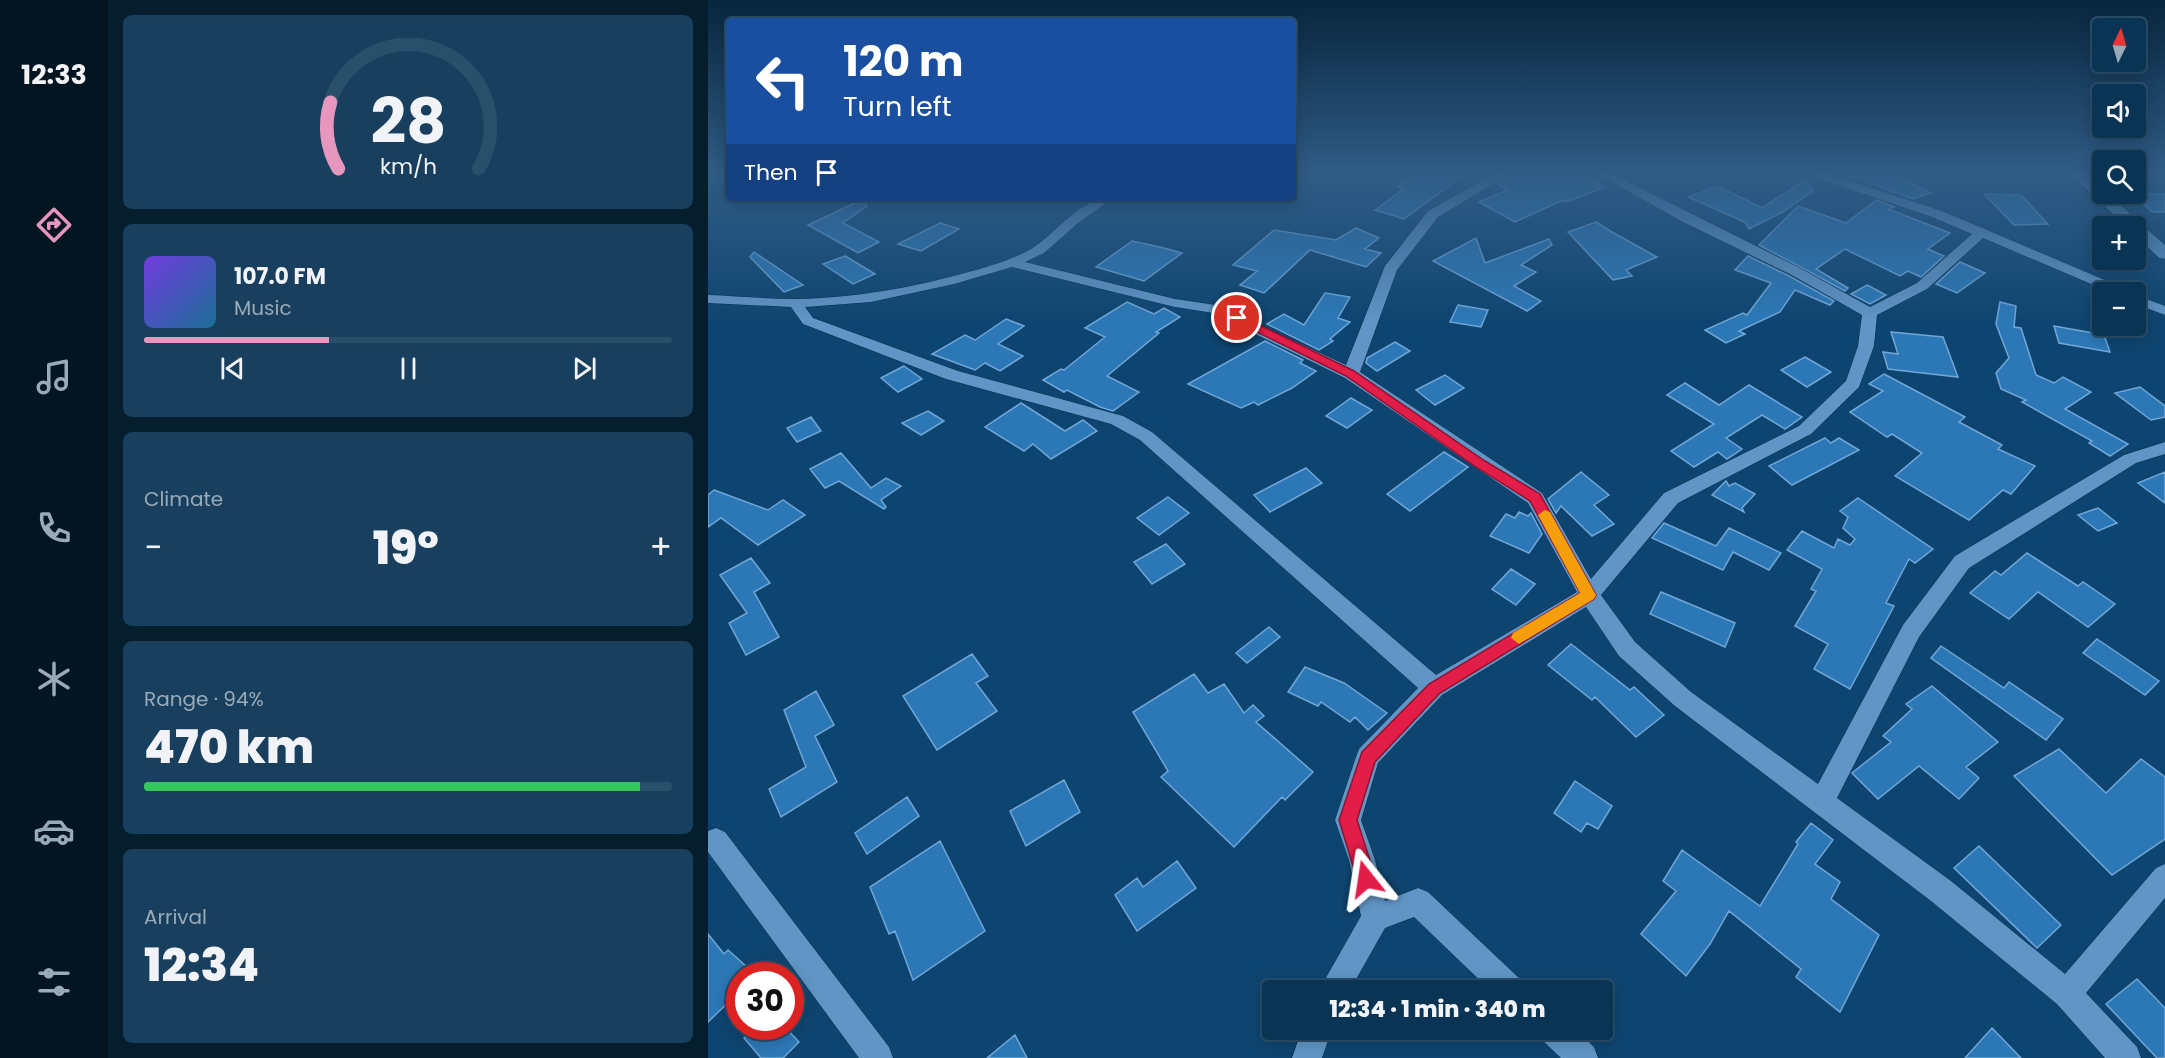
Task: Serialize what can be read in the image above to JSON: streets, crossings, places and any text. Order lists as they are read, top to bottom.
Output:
{
  "north": "top",
  "page": {
    "tabs": "12:33",
    "map_buttons": ["+", "−"],
    "turn": ["120 m", "Turn left"],
    "then": "Then",
    "song": ["107.0 FM", "Music"],
    "tile": [
      "Climate",
      ["Range · 94%", "470 km"],
      ["Arrival", "12:34"]
    ],
    "heat": ["−", "19°", "+"],
    "limit": "30",
    "trip": "12:34 · 1 min · 340 m",
    "gauge": ["28", "km/h"]
  }
}
